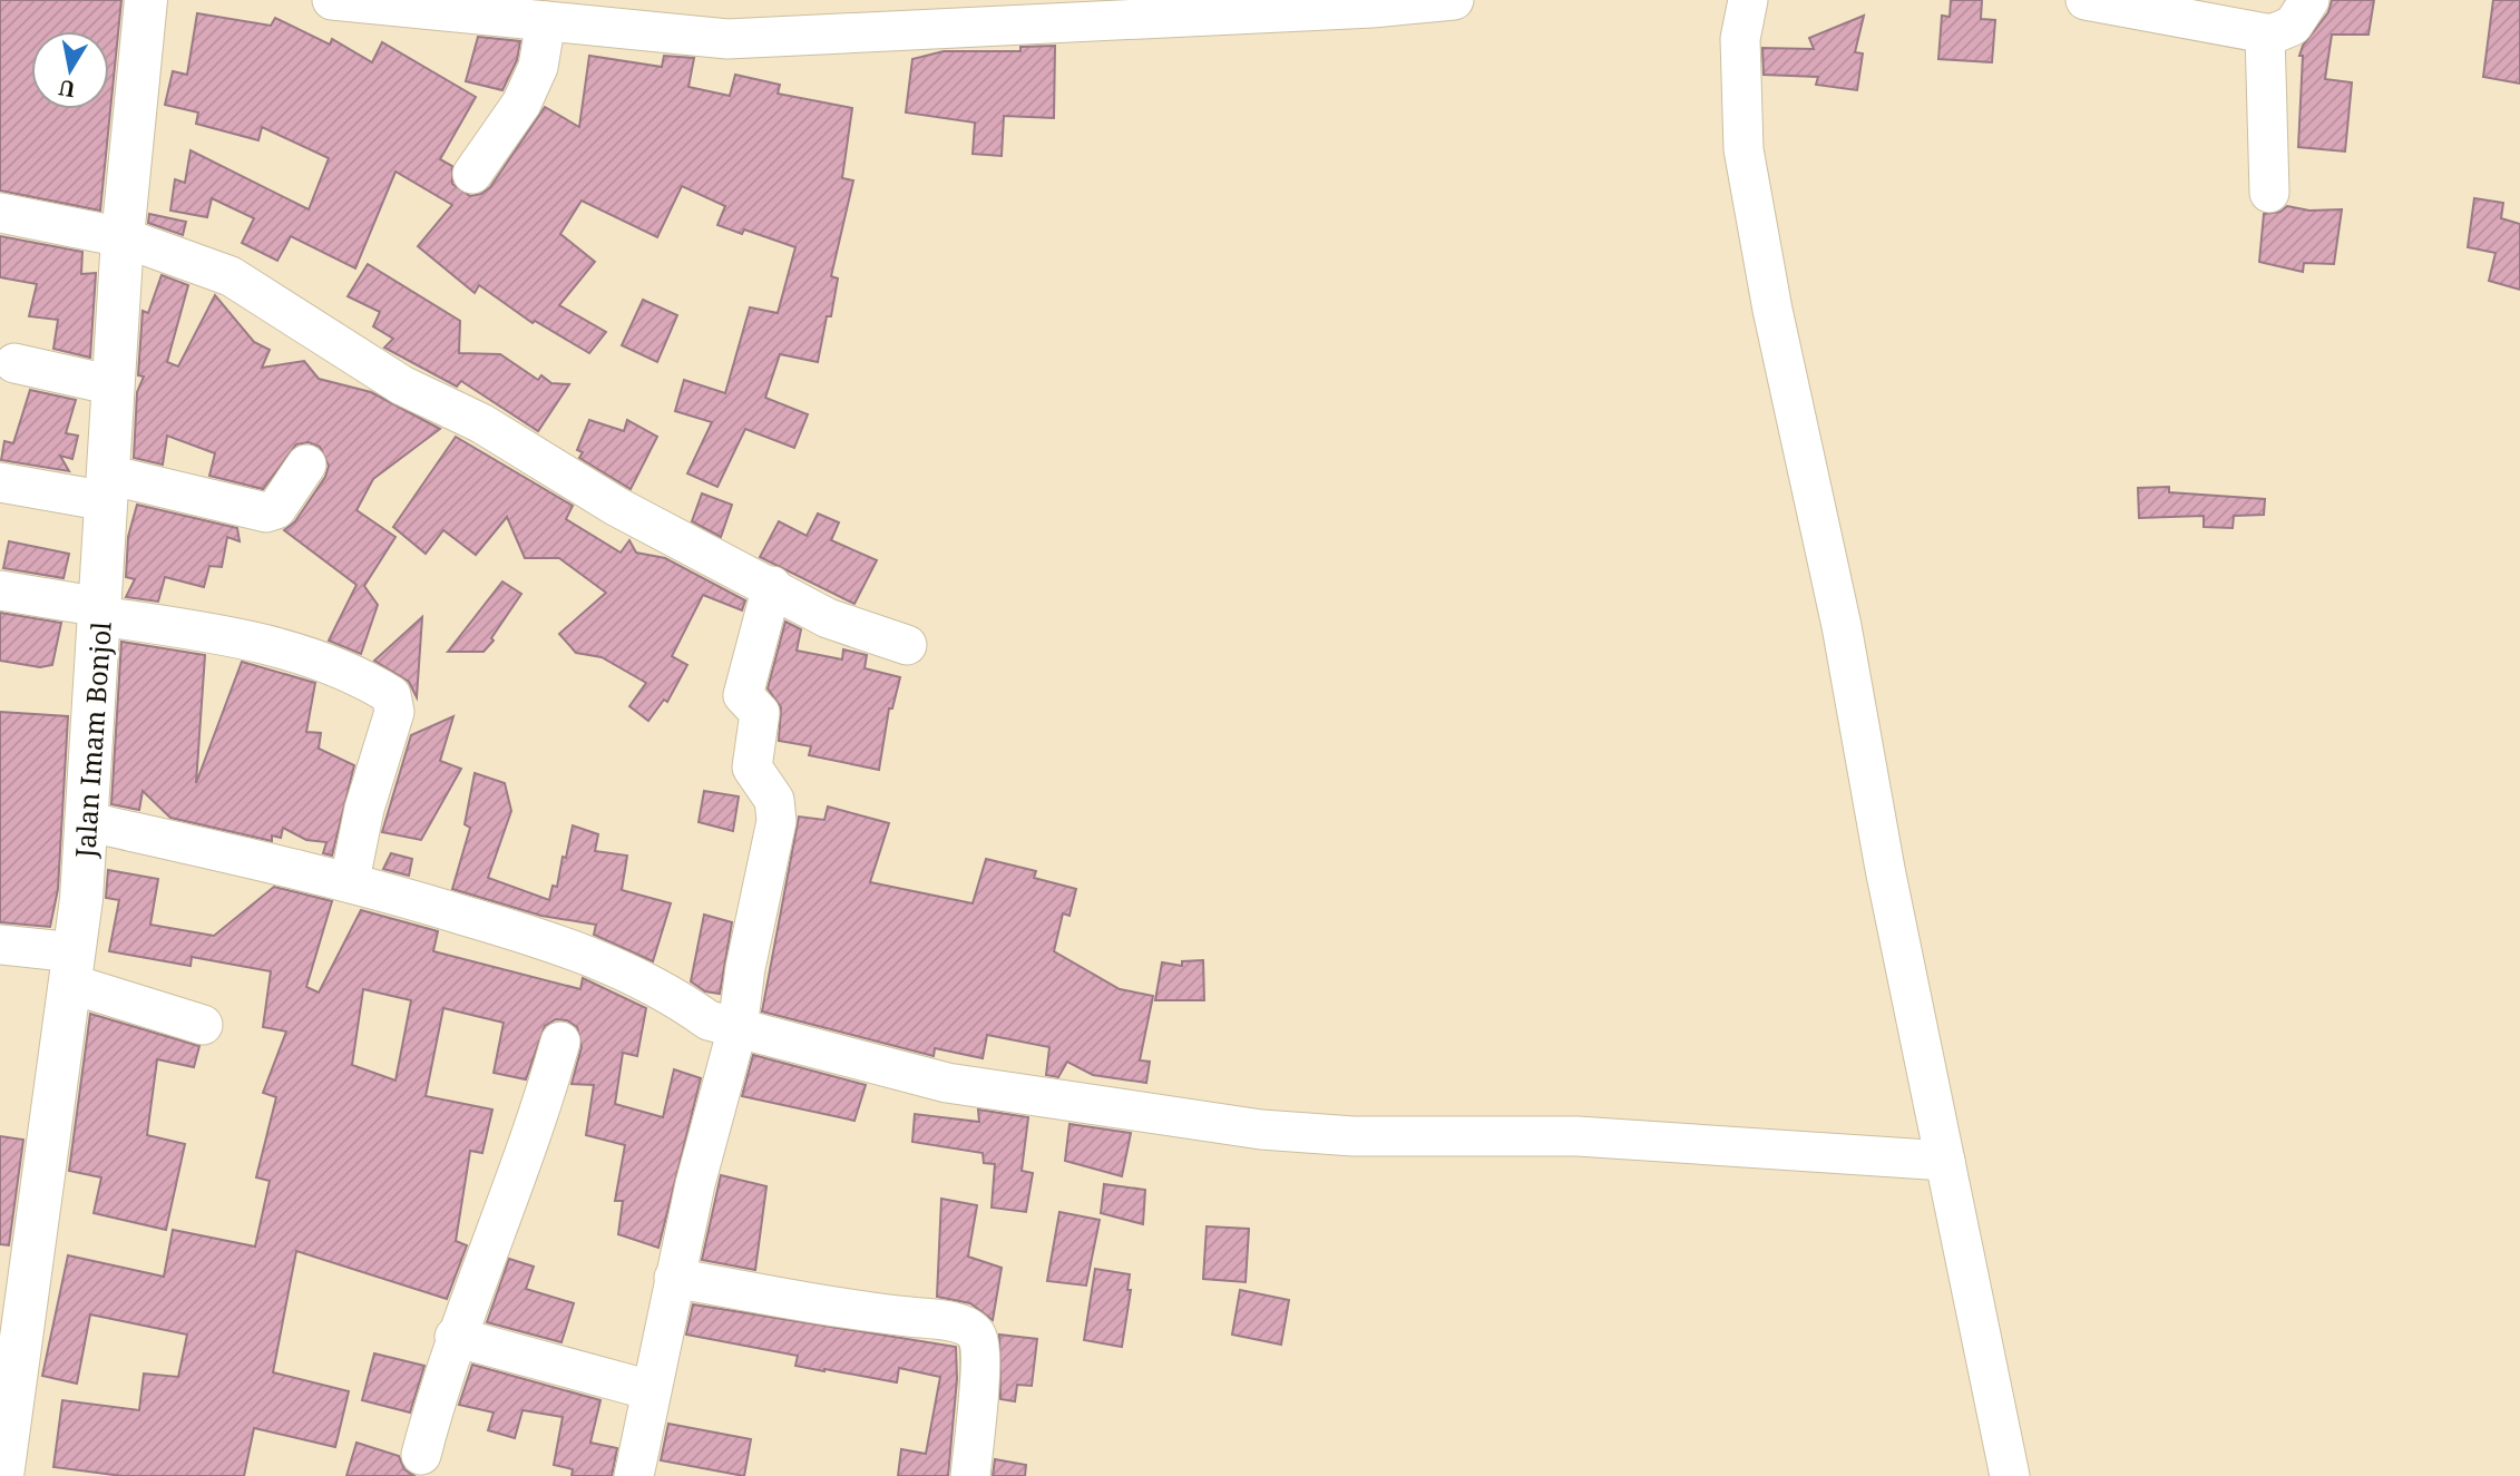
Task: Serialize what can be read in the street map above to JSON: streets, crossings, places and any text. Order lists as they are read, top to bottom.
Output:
{
  "streets": {
    "main road": ["Jalan Imam Bonjol"]
  },
  "north": "bottom"
}
